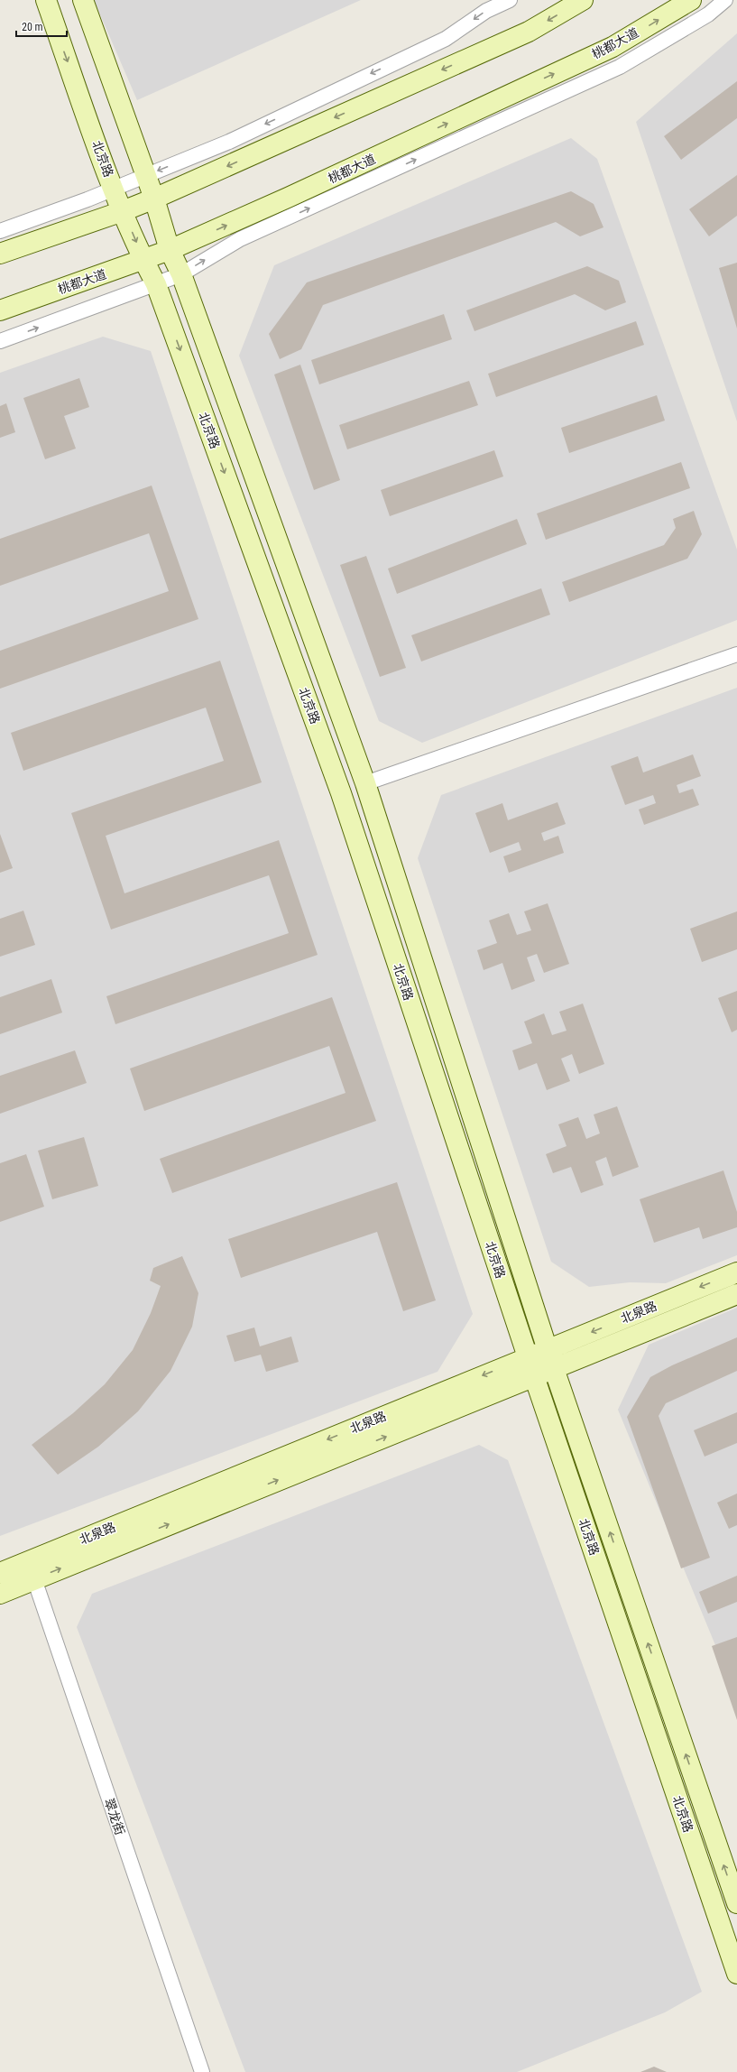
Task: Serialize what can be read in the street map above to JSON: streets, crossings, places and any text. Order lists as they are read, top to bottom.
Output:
{
  "streets": {
    "street": [
      "桃都大道",
      "北京路",
      "北泉路",
      "翠龙街"
    ]
  },
  "crossings": [
    ["桃都大道", "北京路"],
    ["北京路", "北泉路"],
    ["北泉路", "翠龙街"]
  ],
  "scale_bar": "20 m"
}
